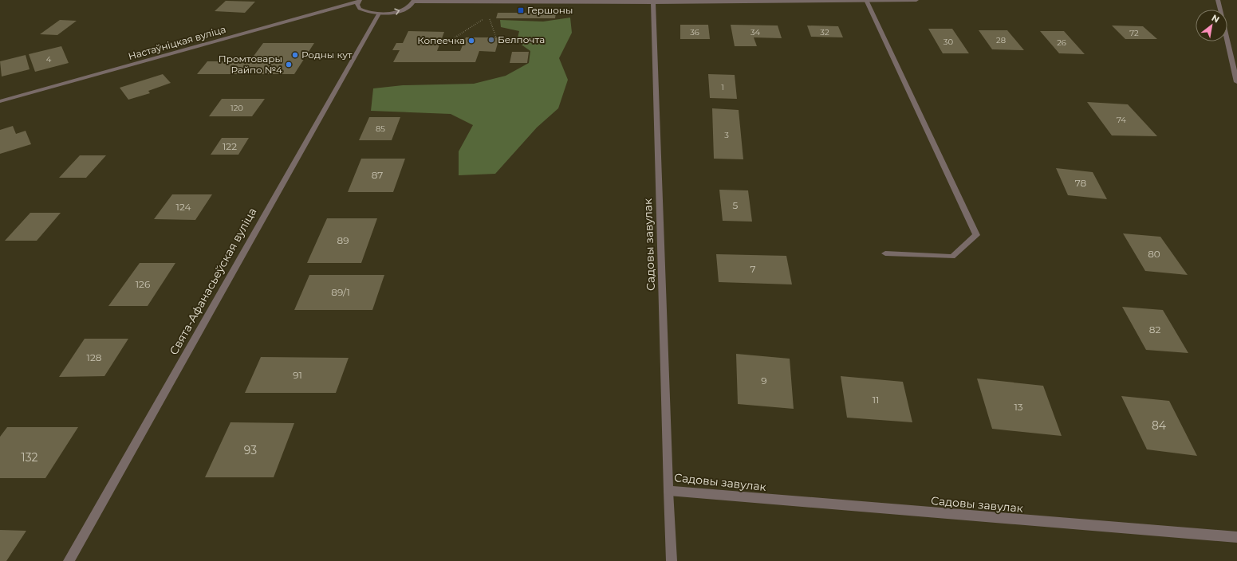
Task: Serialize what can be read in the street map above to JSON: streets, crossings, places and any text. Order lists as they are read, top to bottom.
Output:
{
  "streets": {
    "street": ["Настаўніцкая вуліца", "Садовы завулак", "Свята-Афанасьеўская вуліца"]
  },
  "places": {
    "transit": ["Гершоны"],
    "other": [
      "Белпочта",
      "Копеечка",
      "Родны кут",
      "Промтовары Райпо №4"
    ]
  },
  "house_numbers": [
    "36",
    "34",
    "32",
    "72",
    "28",
    "30",
    "26",
    "4",
    "1",
    "120",
    "74",
    "85",
    "3",
    "122",
    "87",
    "78",
    "5",
    "124",
    "89",
    "80",
    "7",
    "126",
    "89/1",
    "82",
    "128",
    "91",
    "9",
    "11",
    "13",
    "84",
    "93",
    "132"
  ],
  "north": "top right"
}
